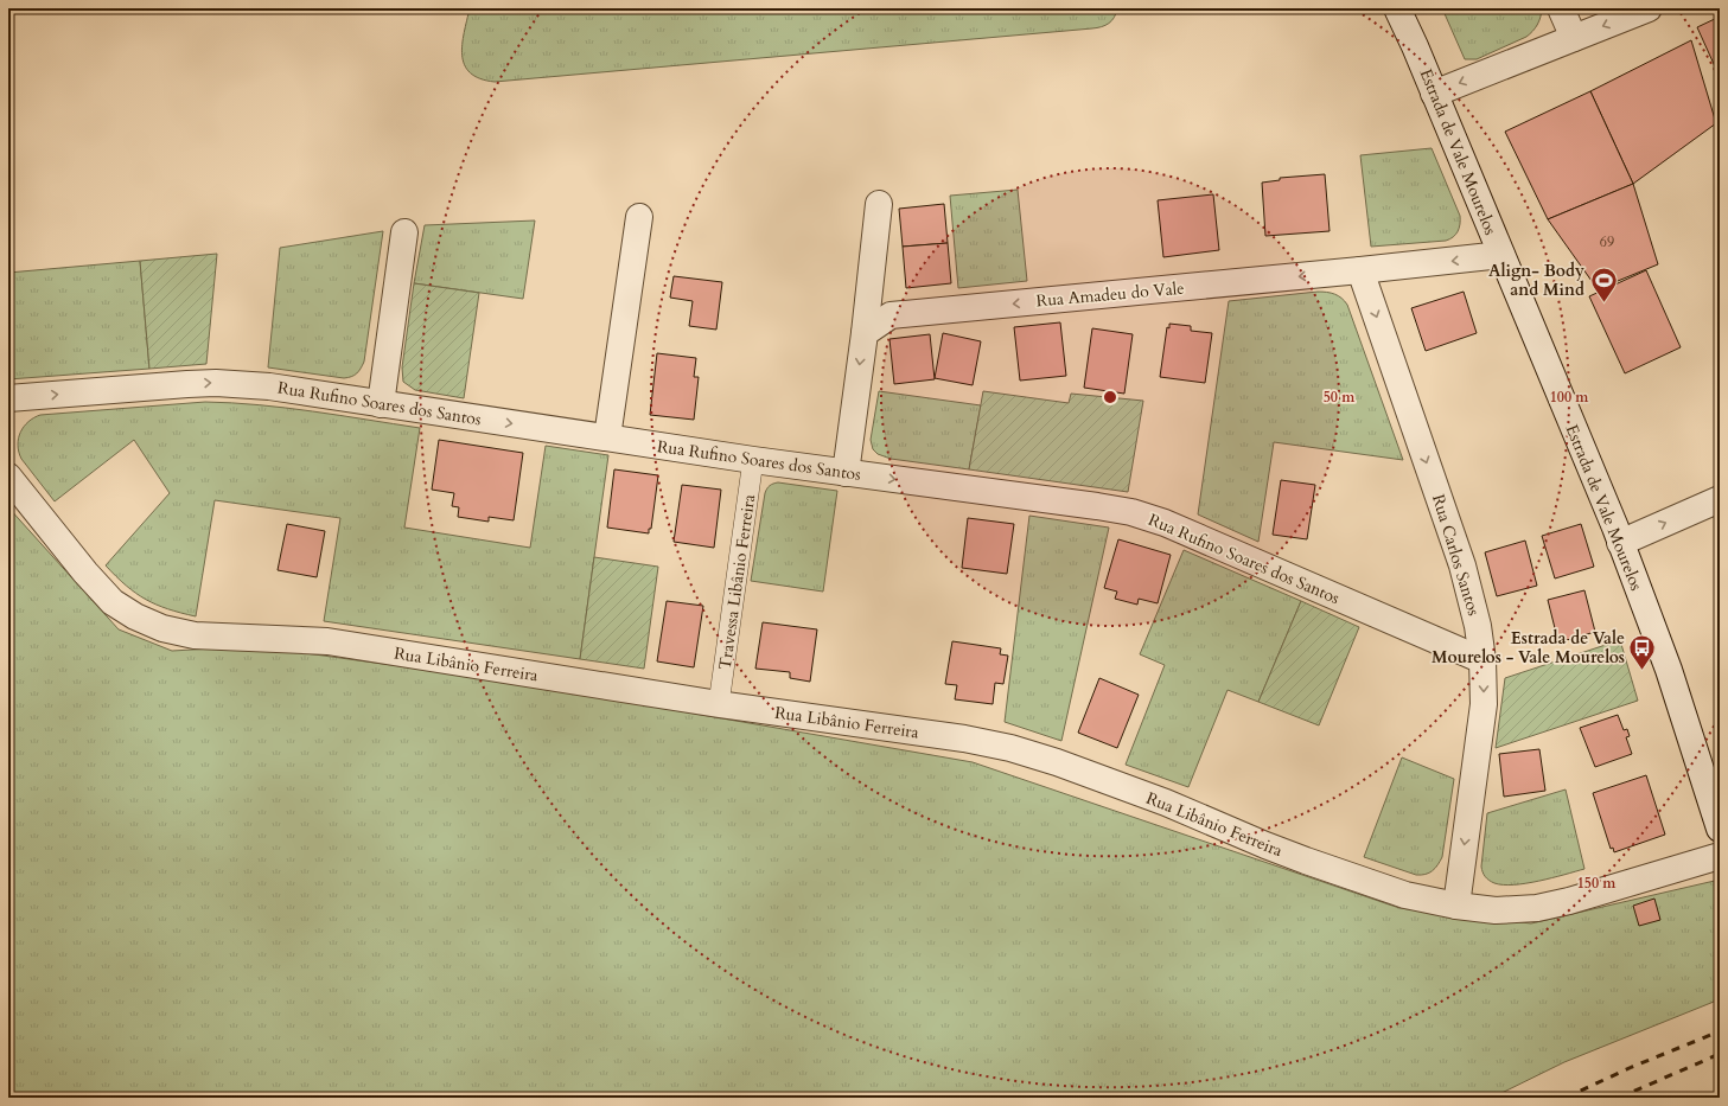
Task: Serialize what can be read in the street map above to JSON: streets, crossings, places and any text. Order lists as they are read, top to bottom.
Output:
{
  "streets": {
    "street": [
      "Estrada de Vale Mourelos",
      "Rua Amadeu do Vale",
      "Rua Rufino Soares dos Santos",
      "Rua Carlos Santos",
      "Travessa Libânio Ferreira",
      "Rua Libânio Ferreira"
    ]
  },
  "crossings": [
    ["Estrada de Vale Mourelos", "Rua Amadeu do Vale"],
    ["Rua Amadeu do Vale", "Rua Carlos Santos"],
    ["Rua Rufino Soares dos Santos", "Rua Carlos Santos"],
    ["Rua Rufino Soares dos Santos", "Travessa Libânio Ferreira"],
    ["Rua Carlos Santos", "Rua Libânio Ferreira"],
    ["Travessa Libânio Ferreira", "Rua Libânio Ferreira"]
  ],
  "one_way": ["Rua Amadeu do Vale", "Rua Rufino Soares dos Santos", "Rua Carlos Santos"],
  "places": {
    "sports": ["Align- Body and Mind"],
    "bus stop": ["Estrada de Vale Mourelos - Vale Mourelos"]
  },
  "house_numbers": ["69"],
  "rings": ["50 m", "100 m", "150 m"]
}
